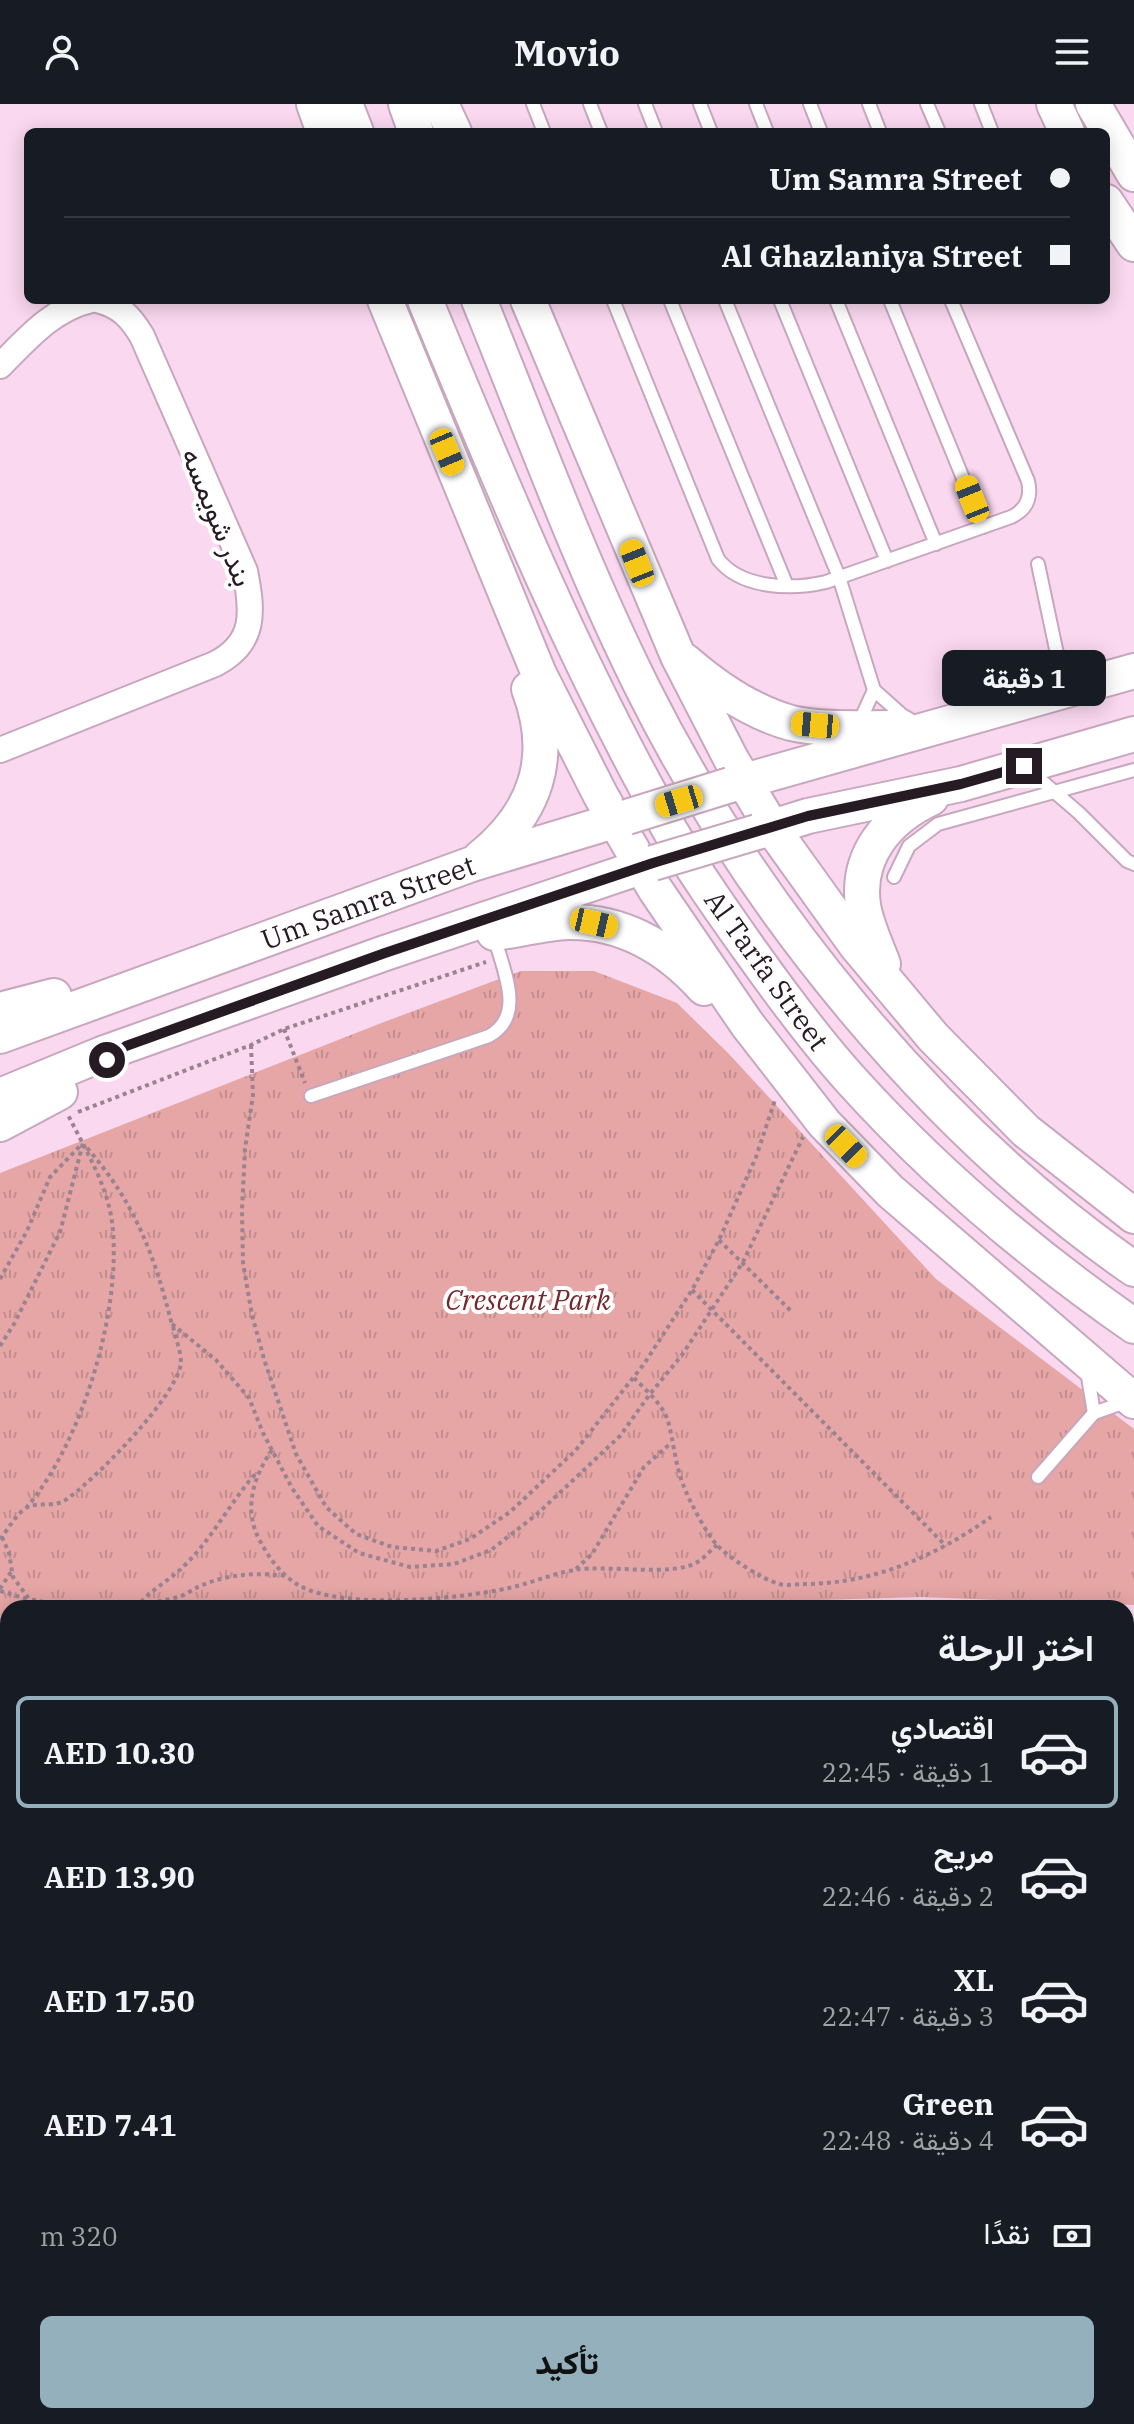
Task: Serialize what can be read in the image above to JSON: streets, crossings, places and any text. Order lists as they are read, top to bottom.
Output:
{
  "streets": {
    "main road": ["Um Samra Street", "Al Tarfa Street"],
    "street": ["بندر شويمسه"]
  },
  "parks": ["Crescent Park"],
  "page": {
    "header": "Movio",
    "banner": ["Um Samra Street", "Al Ghazlaniya Street"],
    "bubble": "1 دقيقة",
    "heading": "اختر الرحلة",
    "list": [
      {
        "name": "اقتصادي",
        "note": "1 دقيقة · 22:45",
        "value": "AED 10.30"
      },
      {
        "name": "مريح",
        "note": "2 دقيقة · 22:46",
        "value": "AED 13.90"
      },
      {
        "name": "XL",
        "note": "3 دقيقة · 22:47",
        "value": "AED 17.50"
      },
      {
        "name": "Green",
        "note": "4 دقيقة · 22:48",
        "value": "AED 7.41"
      }
    ],
    "pay": ["نقدًا", "320 m"],
    "buttons": "تأكيد"
  }
}
